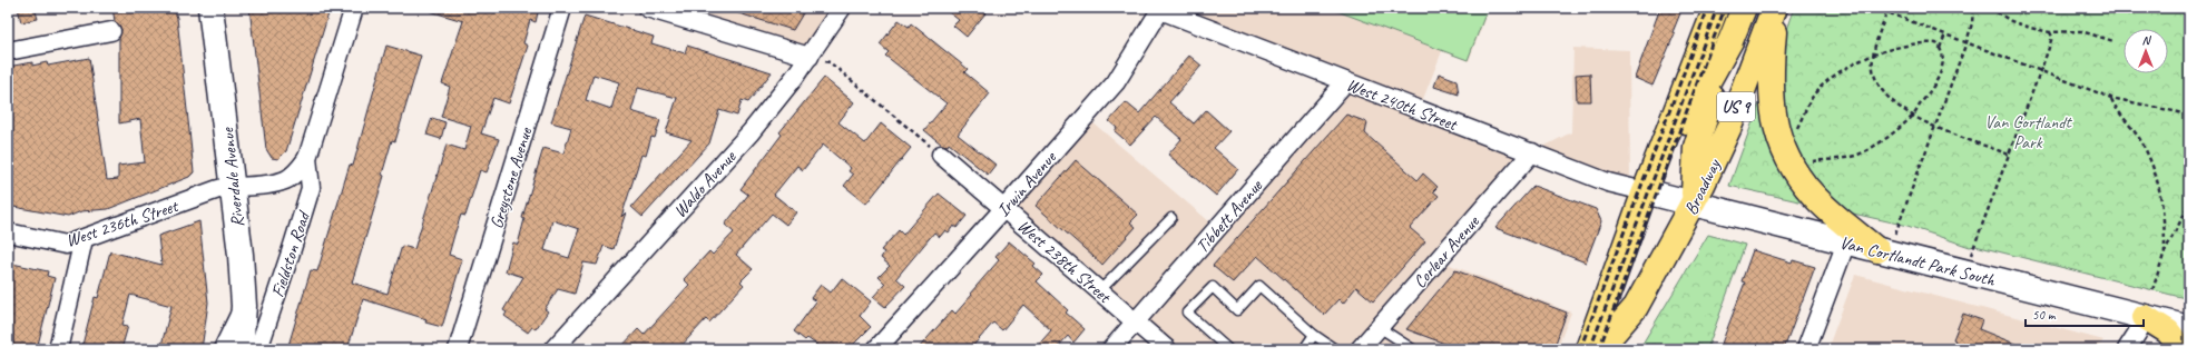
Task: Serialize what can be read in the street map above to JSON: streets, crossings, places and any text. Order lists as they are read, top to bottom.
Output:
{
  "streets": {
    "main road": [
      "US 9",
      "Riverdale Avenue",
      "Broadway",
      "Van Cortlandt Park South"
    ],
    "street": [
      "West 240th Street",
      "Greystone Avenue",
      "Waldo Avenue",
      "Irwin Avenue",
      "Tibbett Avenue",
      "West 236th Street",
      "Corlear Avenue",
      "Fieldston Road",
      "West 238th Street"
    ]
  },
  "crossings": [
    ["West 240th Street", "US 9"],
    ["West 240th Street", "Irwin Avenue"],
    ["West 240th Street", "Tibbett Avenue"],
    ["West 240th Street", "Corlear Avenue"],
    ["West 240th Street", "Van Cortlandt Park South"],
    ["US 9", "Van Cortlandt Park South"],
    ["Riverdale Avenue", "West 236th Street"],
    ["Riverdale Avenue", "Fieldston Road"],
    ["Irwin Avenue", "West 238th Street"],
    ["Broadway", "Van Cortlandt Park South"],
    ["Tibbett Avenue", "West 238th Street"],
    ["West 236th Street", "Fieldston Road"]
  ],
  "parks": ["Van Cortlandt Park"],
  "scale_bar": "50 m",
  "north": "top"
}
